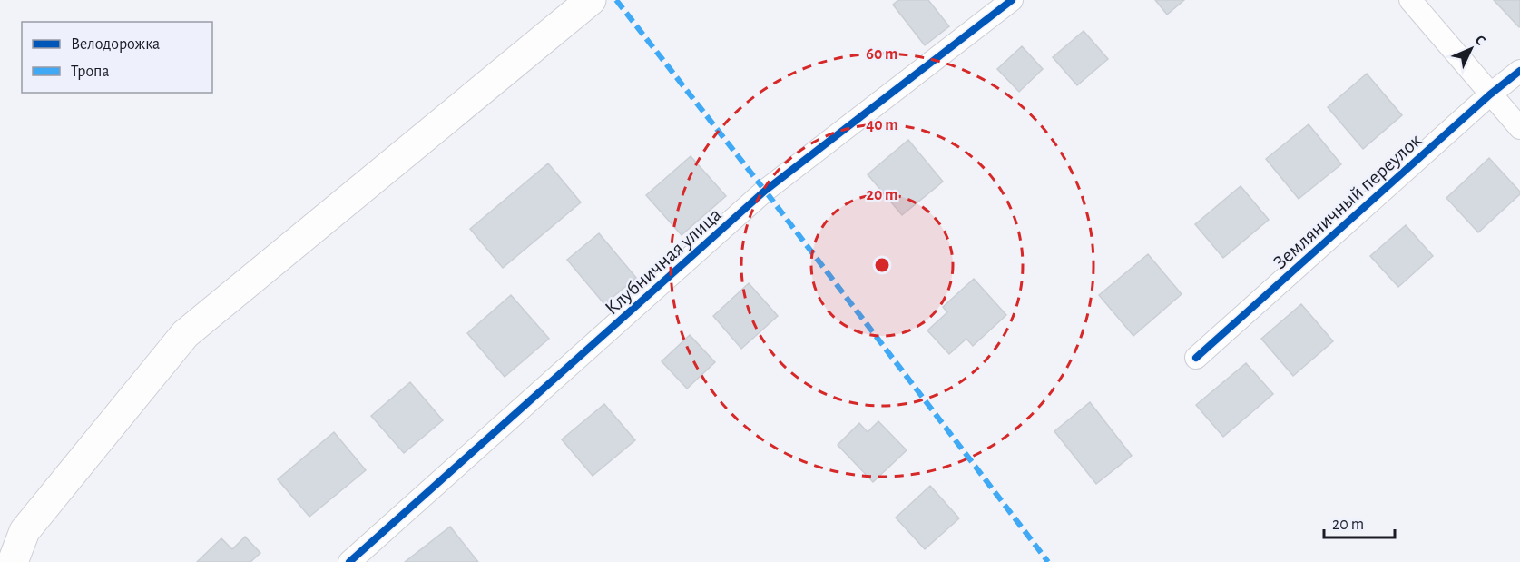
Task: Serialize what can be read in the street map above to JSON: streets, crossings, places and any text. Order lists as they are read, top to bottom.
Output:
{
  "streets": {
    "street": ["Земляничный переулок", "Клубничная улица"]
  },
  "legend": ["Велодорожка", "Тропа"],
  "scale_bar": "20 m",
  "north": "top right",
  "rings": ["60 m", "40 m", "20 m"]
}
